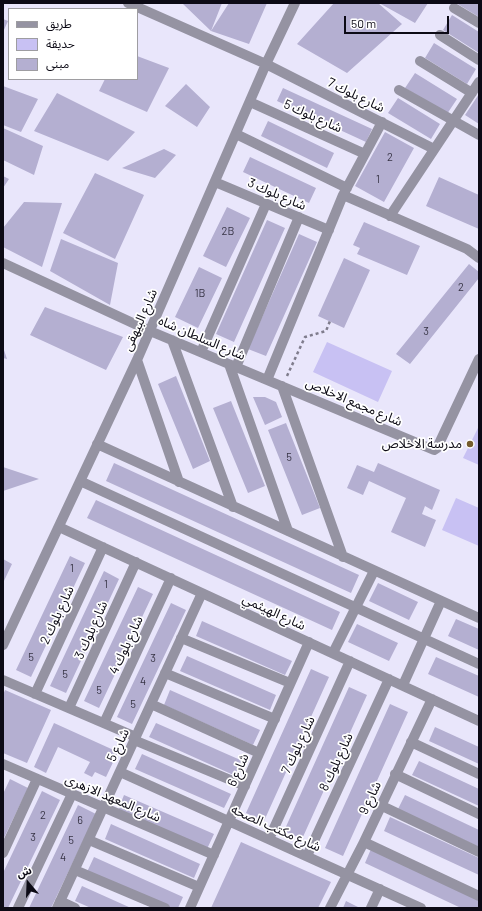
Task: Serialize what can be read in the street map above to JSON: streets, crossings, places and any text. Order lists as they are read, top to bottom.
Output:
{
  "streets": {
    "street": [
      "شارع بلوك 7",
      "شارع بلوك 5",
      "شارع بلوك 3",
      "شارع البيهقى",
      "شارع السلطان شاه",
      "شارع مجمع الاخلاص",
      "شارع الهيثمي",
      "شارع بلوك 2",
      "شارع بلوك 4",
      "شارع 5",
      "شارع بلوك 8",
      "شارع 6",
      "شارع المعهد الازهرى",
      "شارع 9",
      "شارع مكتب الصحه"
    ]
  },
  "crossings": [
    ["شارع بلوك 7", "شارع البيهقى"],
    ["شارع بلوك 7", "شارع الهيثمي"],
    ["شارع بلوك 7", "شارع مكتب الصحه"],
    ["شارع بلوك 5", "شارع البيهقى"],
    ["شارع بلوك 3", "شارع البيهقى"],
    ["شارع بلوك 3", "شارع الهيثمي"],
    ["شارع البيهقى", "شارع السلطان شاه"],
    ["شارع البيهقى", "شارع الهيثمي"],
    ["شارع السلطان شاه", "شارع مجمع الاخلاص"],
    ["شارع الهيثمي", "شارع بلوك 2"],
    ["شارع الهيثمي", "شارع بلوك 4"],
    ["شارع الهيثمي", "شارع 5"],
    ["شارع الهيثمي", "شارع بلوك 8"],
    ["شارع الهيثمي", "شارع 6"],
    ["شارع الهيثمي", "شارع 9"],
    ["شارع 5", "شارع المعهد الازهرى"],
    ["شارع 5", "شارع مكتب الصحه"],
    ["شارع بلوك 8", "شارع مكتب الصحه"],
    ["شارع 6", "شارع المعهد الازهرى"],
    ["شارع 6", "شارع مكتب الصحه"],
    ["شارع 9", "شارع مكتب الصحه"]
  ],
  "places": ["مدرسة الاخلاص"],
  "house_numbers": [
    "2",
    "1",
    "2B",
    "2",
    "1B",
    "3",
    "5",
    "1",
    "1",
    "5",
    "3",
    "5",
    "4",
    "5",
    "5",
    "2",
    "6",
    "3",
    "5",
    "4"
  ],
  "legend": ["طريق", "حديقة", "مبنى"],
  "scale_bar": "50 m",
  "north": "top"
}
